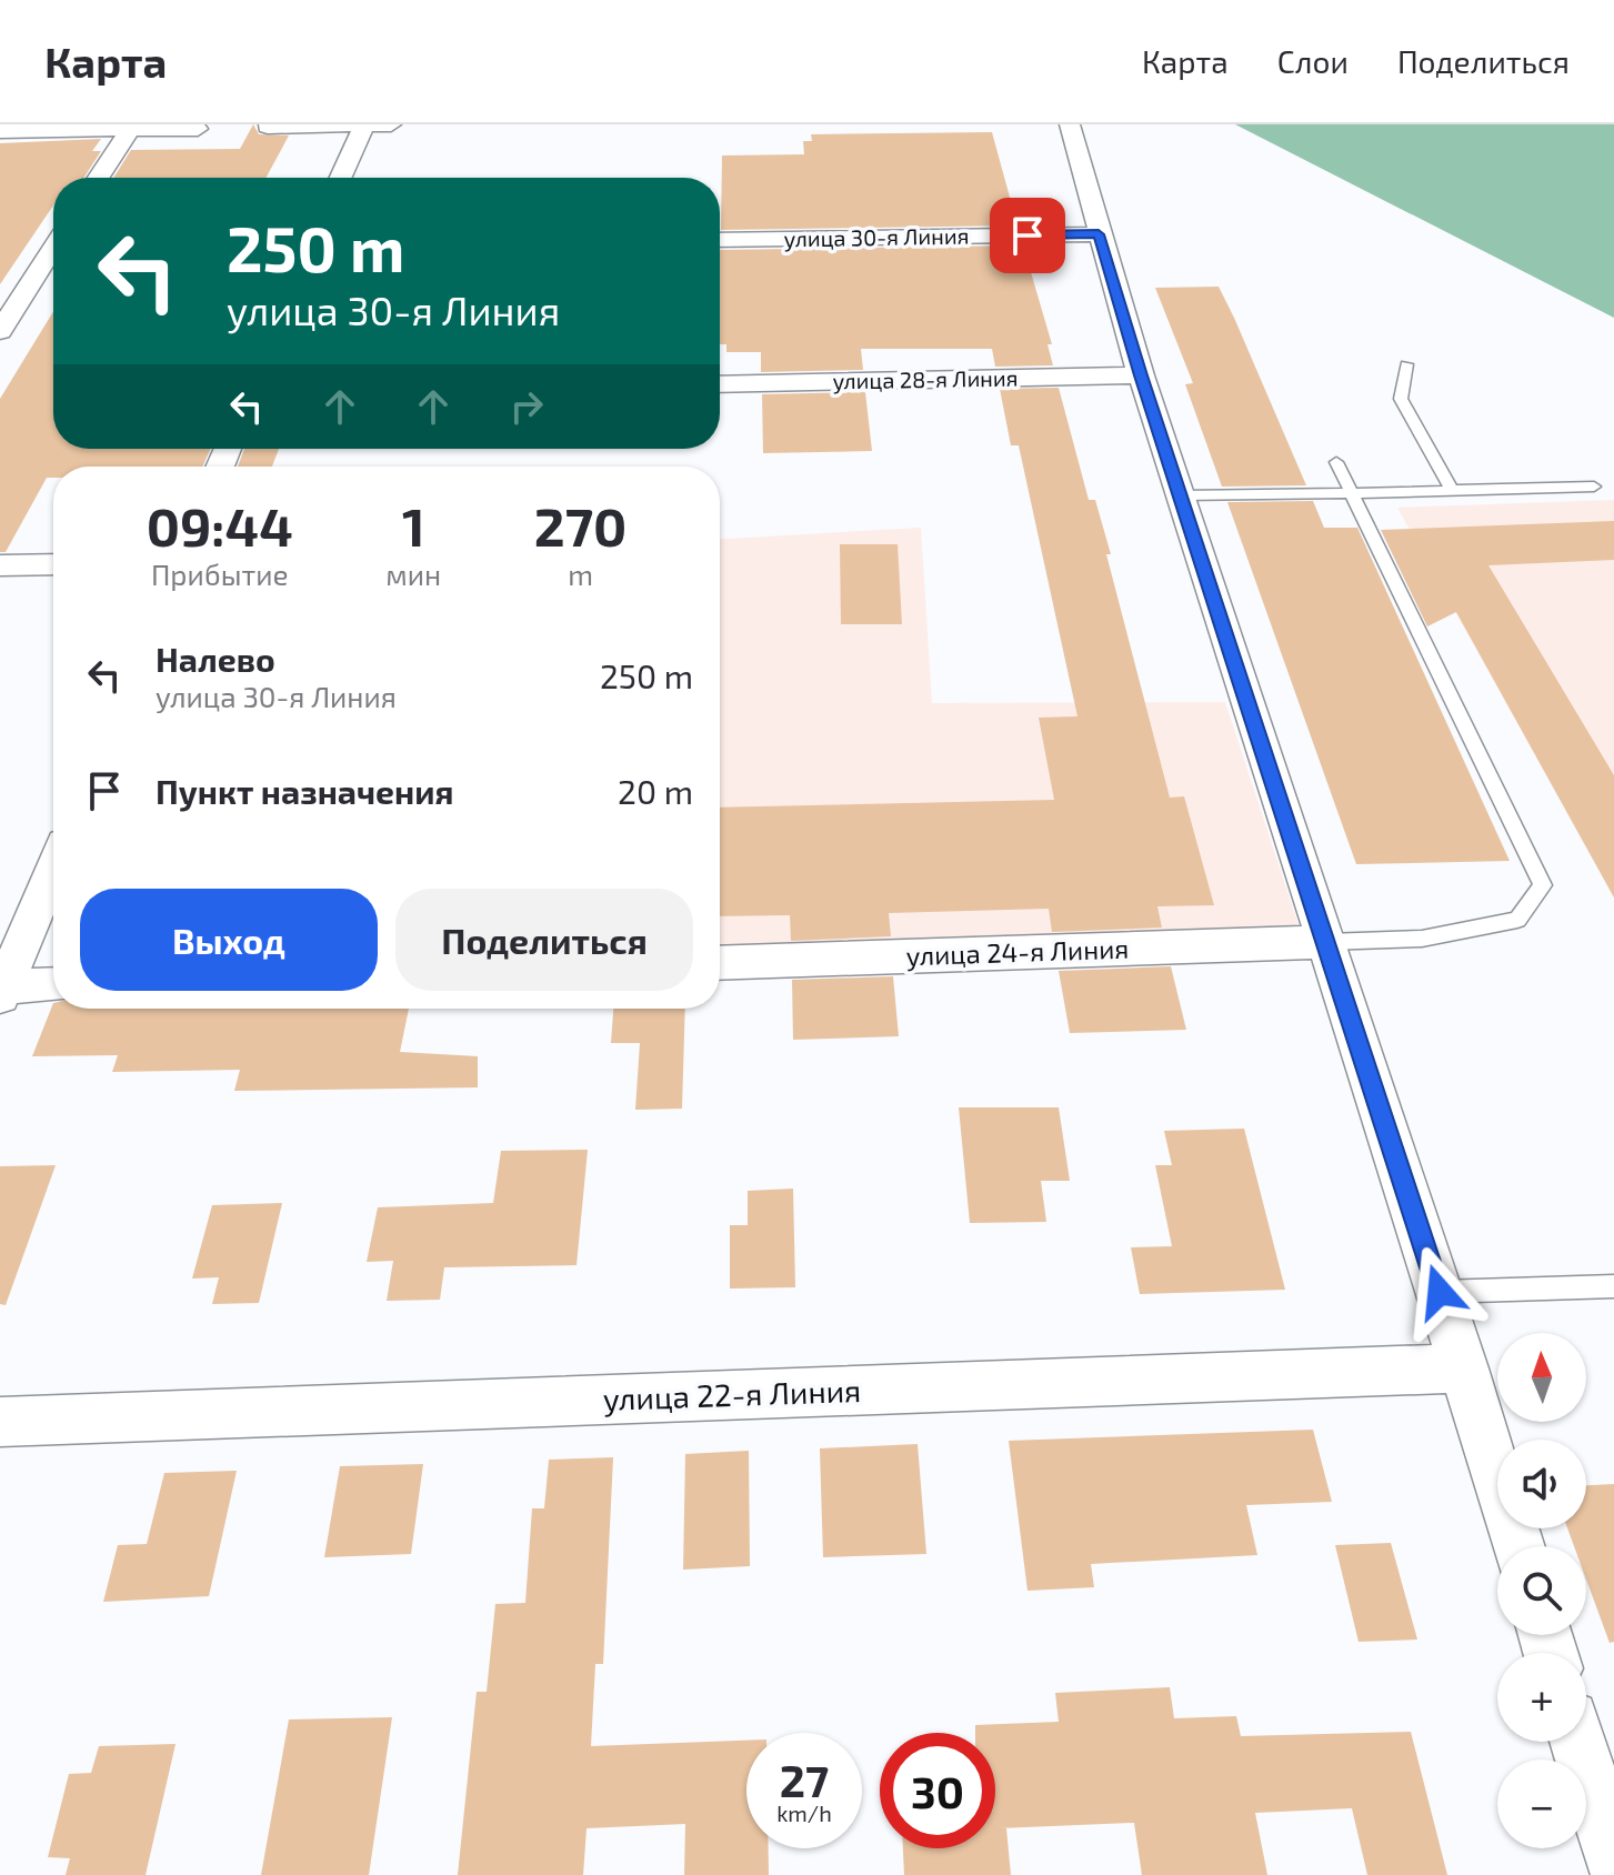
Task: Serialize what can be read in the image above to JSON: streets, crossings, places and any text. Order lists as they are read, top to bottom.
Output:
{
  "streets": {
    "street": [
      "улица 30-я Линия",
      "улица 28-я Линия",
      "улица 24-я Линия",
      "улица 22-я Линия"
    ]
  },
  "north": "top",
  "page": {
    "header": "Карта",
    "nav": ["Карта", "Слои", "Поделиться"],
    "turn": ["250 m", "улица 30-я Линия"],
    "eta": [
      "09:44",
      "Прибытие",
      "1",
      "мин",
      "270",
      "m"
    ],
    "list": [
      {
        "name": "Налево",
        "note": "улица 30-я Линия",
        "value": "250 m"
      },
      {
        "name": "Пункт назначения",
        "value": "20 m"
      }
    ],
    "buttons": ["Выход", "Поделиться"],
    "map_buttons": ["+", "−"],
    "speed": "27 km/h",
    "limit": "30"
  }
}
